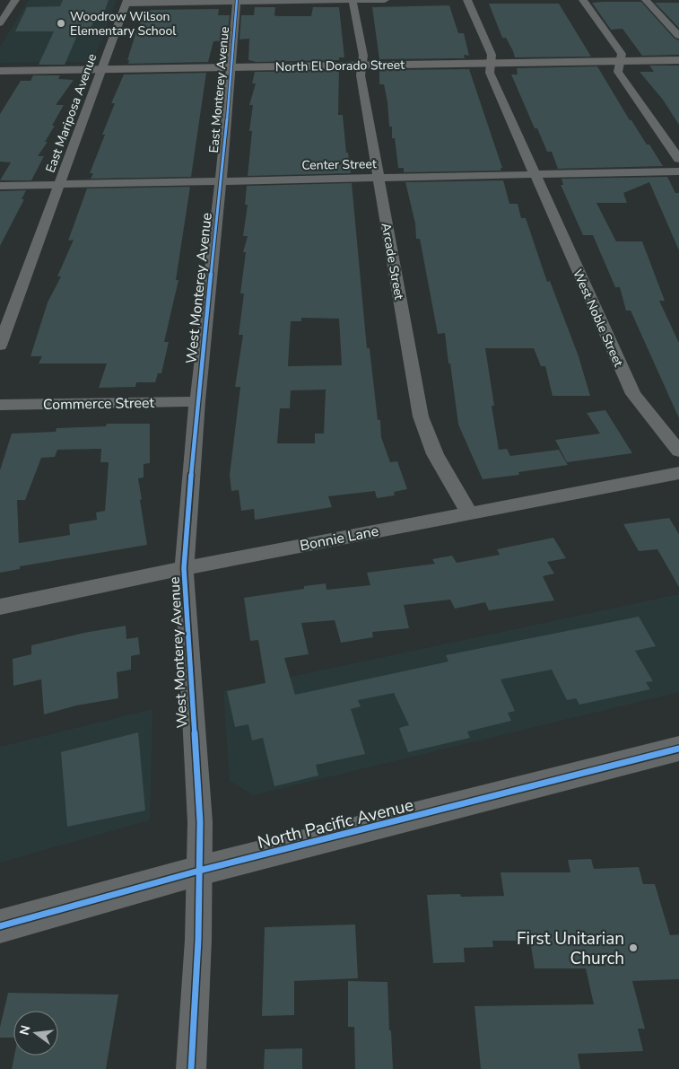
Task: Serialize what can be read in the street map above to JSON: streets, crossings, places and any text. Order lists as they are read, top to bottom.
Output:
{
  "streets": {
    "main road": ["North El Dorado Street"],
    "street": [
      "East Monterey Avenue",
      "East Mariposa Avenue",
      "Center Street",
      "Arcade Street",
      "West Monterey Avenue",
      "West Noble Street",
      "Commerce Street",
      "Bonnie Lane",
      "North Pacific Avenue"
    ]
  },
  "crossings": [
    ["North El Dorado Street", "East Monterey Avenue"],
    ["North El Dorado Street", "East Mariposa Avenue"],
    ["North El Dorado Street", "Arcade Street"],
    ["North El Dorado Street", "West Noble Street"],
    ["East Monterey Avenue", "Center Street"],
    ["East Monterey Avenue", "West Monterey Avenue"],
    ["East Mariposa Avenue", "Center Street"],
    ["Center Street", "Arcade Street"],
    ["Center Street", "West Monterey Avenue"],
    ["Center Street", "West Noble Street"],
    ["Arcade Street", "Bonnie Lane"],
    ["West Monterey Avenue", "Commerce Street"],
    ["West Monterey Avenue", "Bonnie Lane"],
    ["West Monterey Avenue", "North Pacific Avenue"]
  ],
  "places": ["Woodrow Wilson Elementary School", "First Unitarian Church"],
  "north": "left"
}
